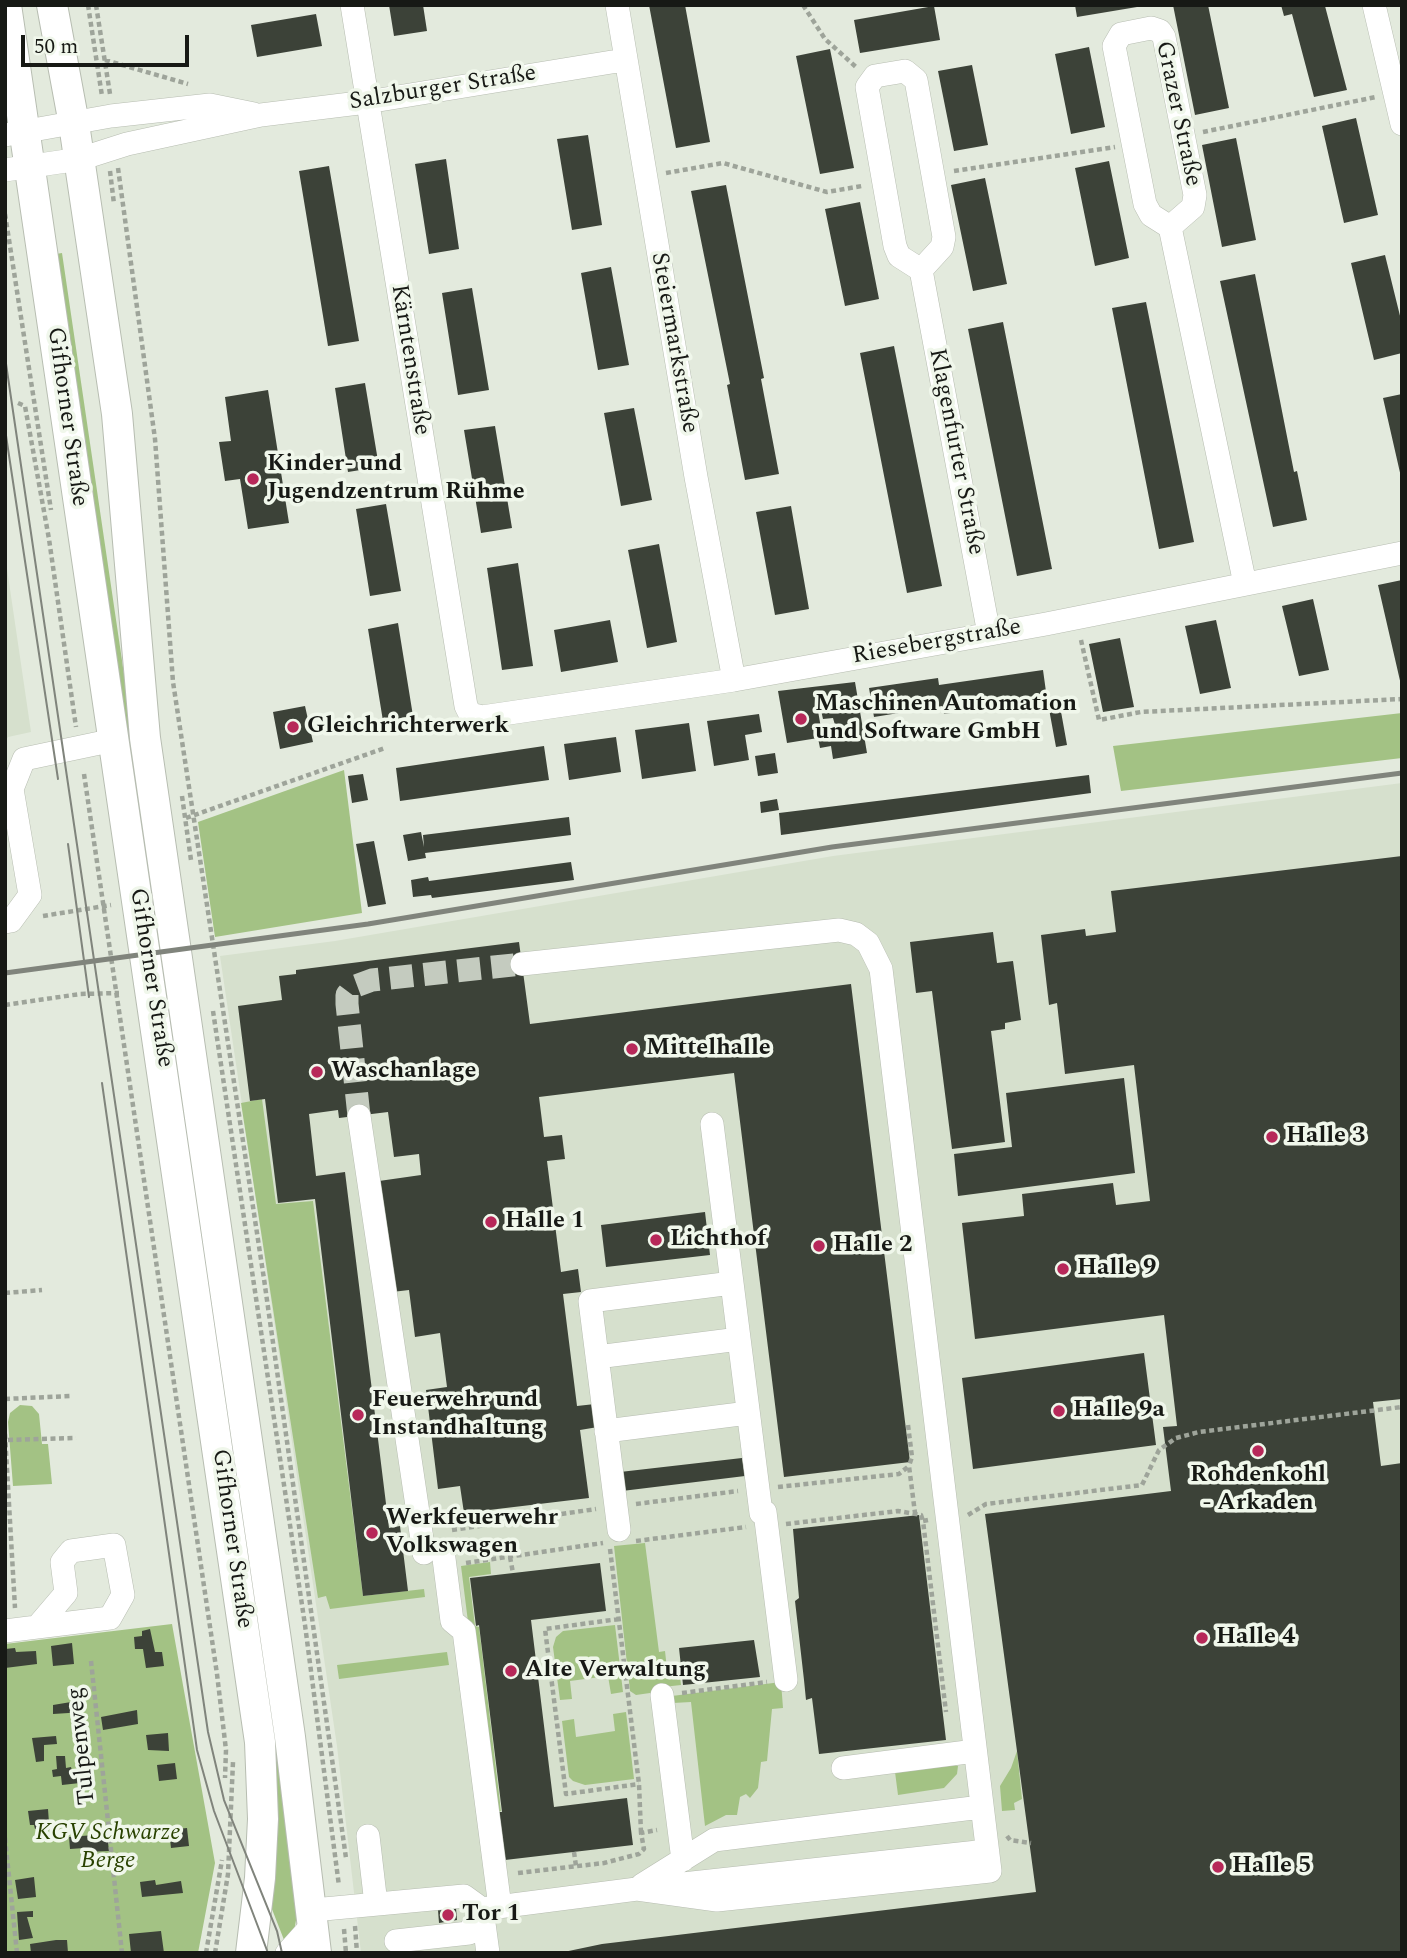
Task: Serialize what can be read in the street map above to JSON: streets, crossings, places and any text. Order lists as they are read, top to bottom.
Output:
{
  "streets": {
    "main road": ["Gifhorner Straße"],
    "street": [
      "Salzburger Straße",
      "Grazer Straße",
      "Steiermarkstraße",
      "Kärntenstraße",
      "Klagenfurter Straße",
      "Riesebergstraße"
    ],
    "path": ["Tulpenweg"]
  },
  "crossings": [
    ["Salzburger Straße", "Steiermarkstraße"],
    ["Salzburger Straße", "Kärntenstraße"],
    ["Salzburger Straße", "Gifhorner Straße"],
    ["Steiermarkstraße", "Riesebergstraße"],
    ["Kärntenstraße", "Riesebergstraße"],
    ["Klagenfurter Straße", "Riesebergstraße"]
  ],
  "parks": ["KGV Schwarze Berge"],
  "places": [
    "Kinder- und Jugendzentrum Rühme",
    "Maschinen Automation und Software GmbH",
    "Gleichrichterwerk",
    "Mittelhalle",
    "Waschanlage",
    "Halle 3",
    "Halle 1",
    "Lichthof",
    "Halle 2",
    "Halle 9",
    "Halle 9a",
    "Feuerwehr und Instandhaltung",
    "Rohdenkohl - Arkaden",
    "Werkfeuerwehr Volkswagen",
    "Halle 4",
    "Alte Verwaltung",
    "Halle 5",
    "Tor 1"
  ],
  "scale_bar": "50 m"
}
